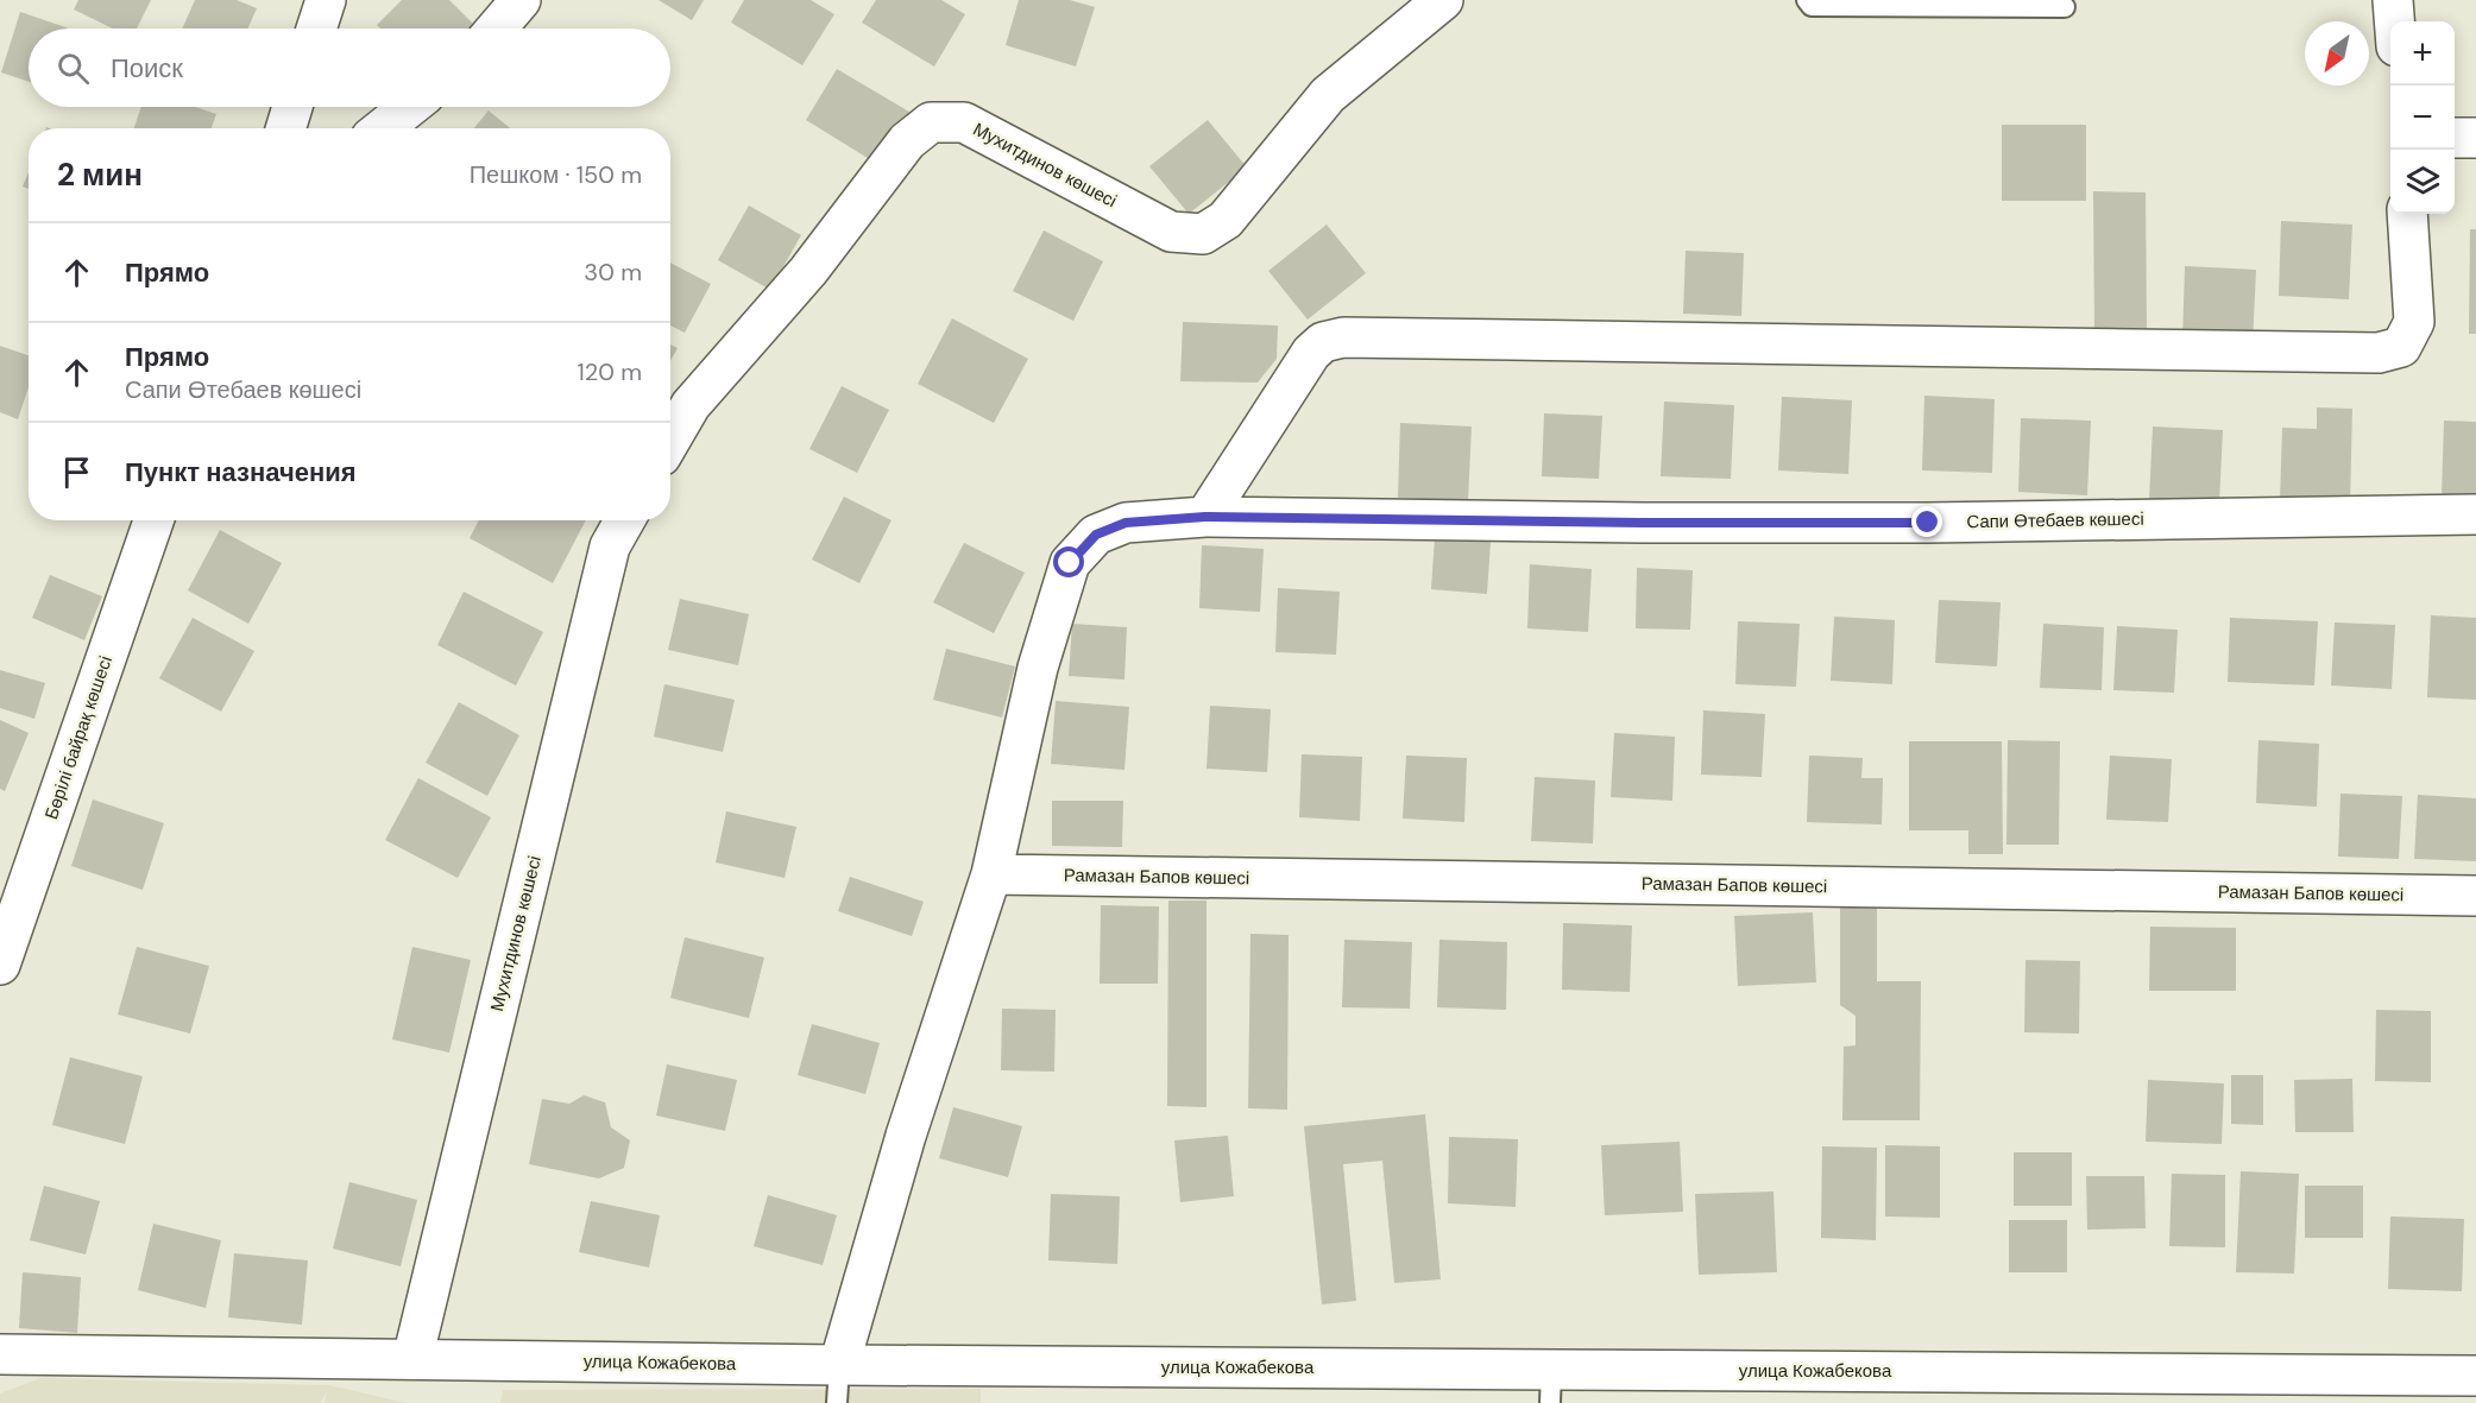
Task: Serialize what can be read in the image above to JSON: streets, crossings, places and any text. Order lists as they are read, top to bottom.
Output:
{
  "streets": {
    "street": [
      "Мухитдинов көшесі",
      "Сапи Өтебаев көшесі",
      "Бөрілі байрақ көшесі",
      "Рамазан Бапов көшесі",
      "улица Кожабекова"
    ]
  },
  "crossings": [
    ["Мухитдинов көшесі", "улица Кожабекова"],
    ["Сапи Өтебаев көшесі", "Рамазан Бапов көшесі"],
    ["Сапи Өтебаев көшесі", "улица Кожабекова"]
  ],
  "north": "bottom left",
  "page": {
    "map_buttons": ["+", "−"],
    "search": "Поиск",
    "heading": ["2 мин", "Пешком · 150 m"],
    "list": [
      ["Прямо", "30 m"],
      ["Прямо", "Сапи Өтебаев көшесі", "120 m"],
      "Пункт назначения"
    ]
  }
}
